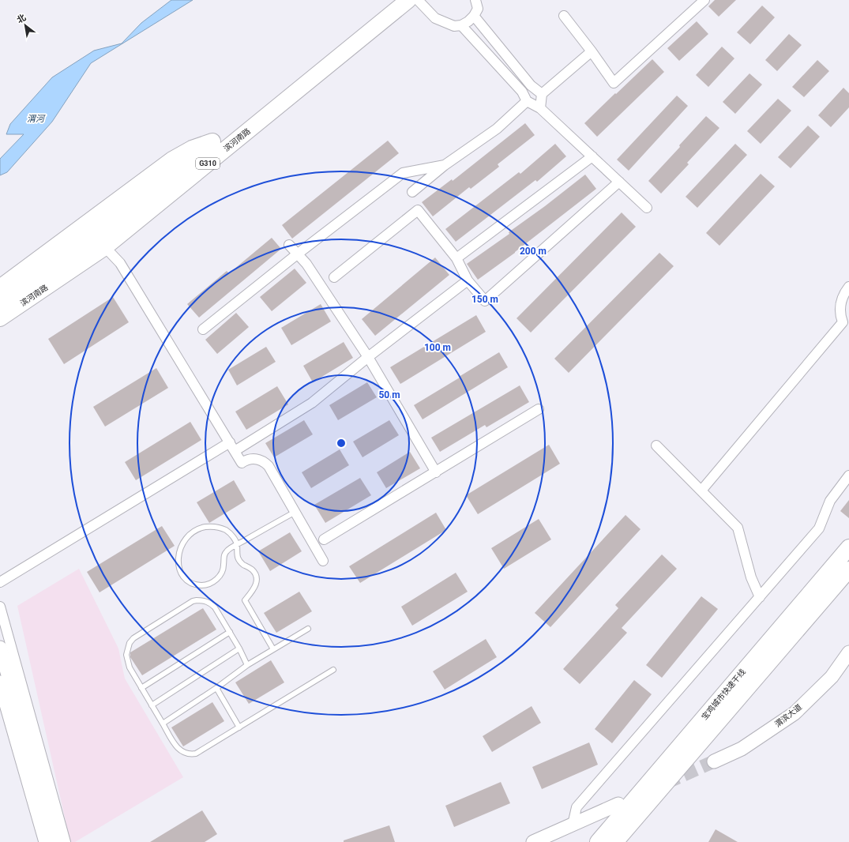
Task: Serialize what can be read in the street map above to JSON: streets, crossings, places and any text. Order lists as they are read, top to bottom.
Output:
{
  "streets": {
    "highway": ["滨河南路", "G310", "宝鸡城市快速干线"],
    "main road": ["渭滨大道"]
  },
  "water": ["渭河"],
  "north": "top left",
  "rings": [
    "200 m",
    "150 m",
    "100 m",
    "50 m"
  ]
}
